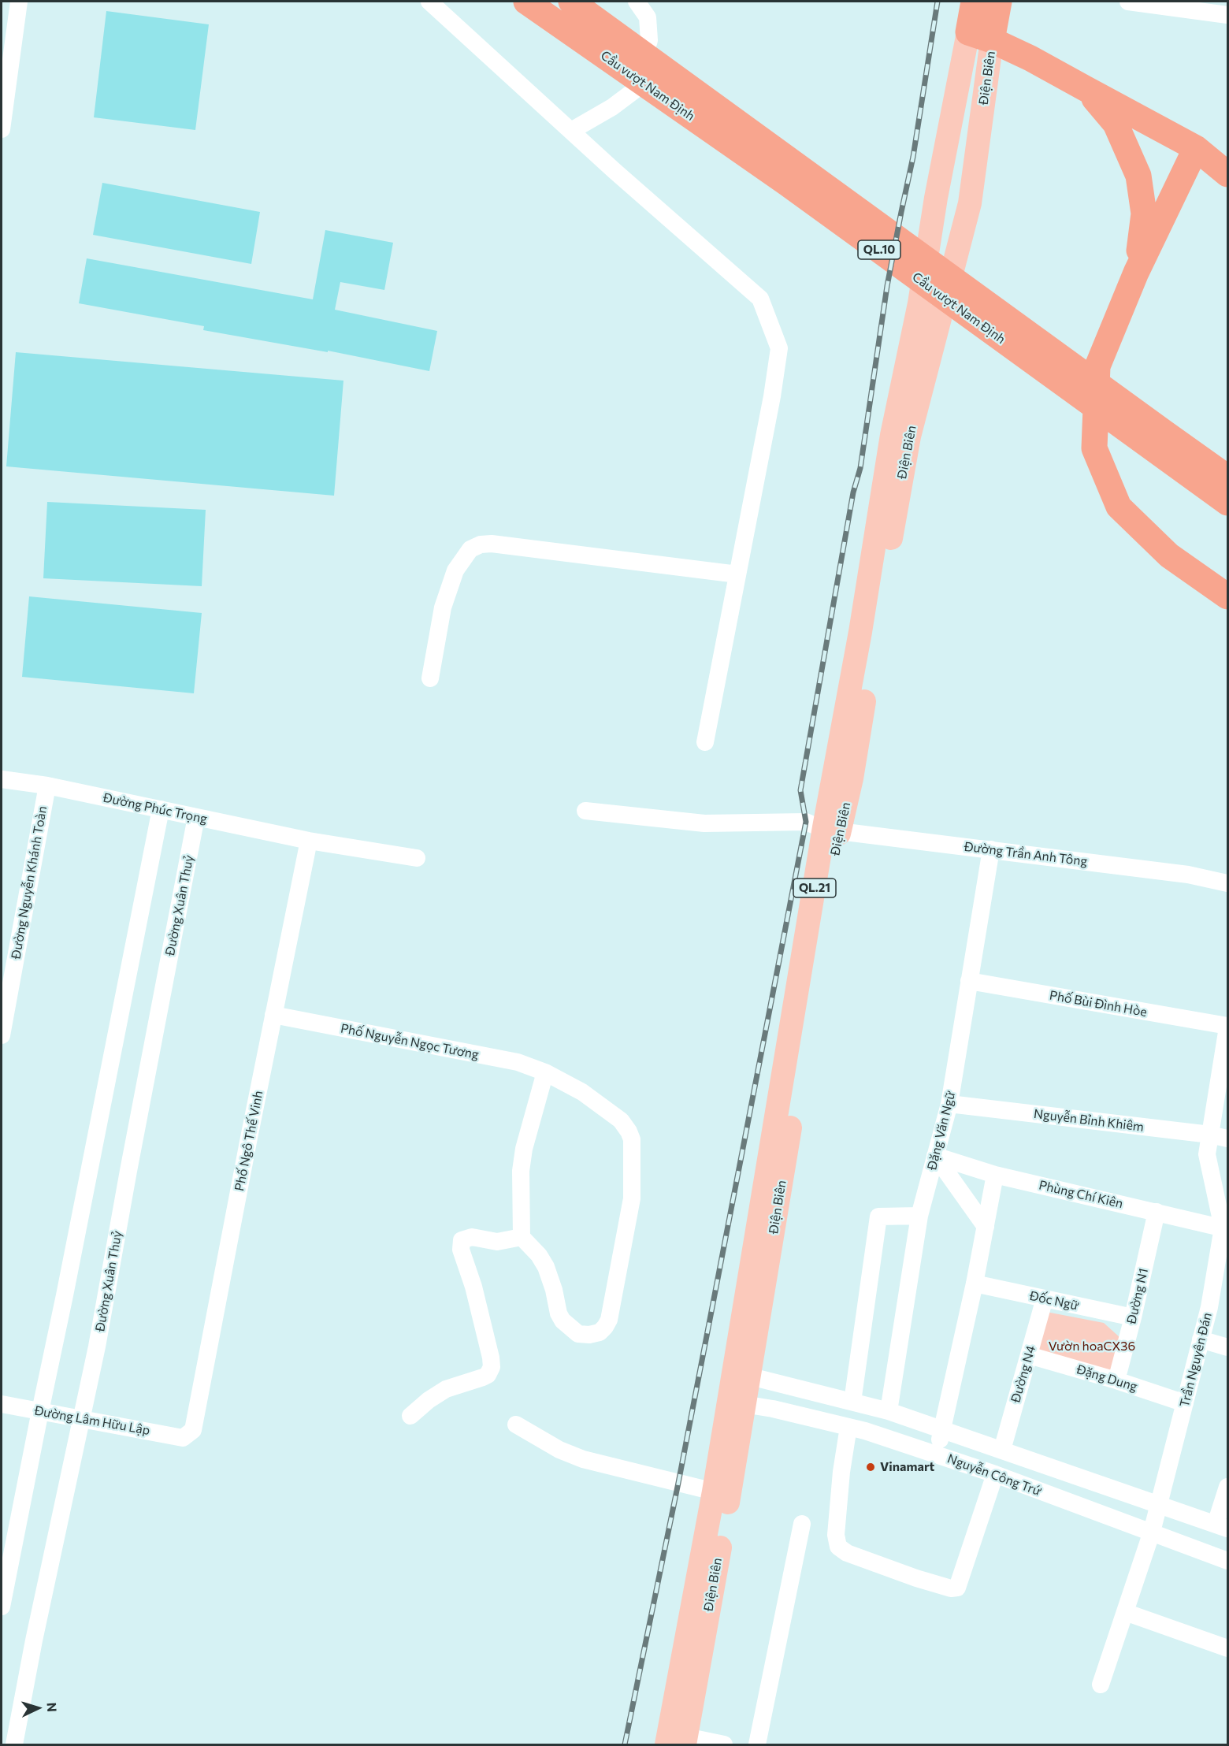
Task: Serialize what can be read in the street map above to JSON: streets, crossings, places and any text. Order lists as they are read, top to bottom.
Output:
{
  "streets": {
    "highway": [
      "Điện Biên",
      "Cầu vượt Nam Định",
      "QL.10",
      "QL.21"
    ],
    "street": [
      "Đường Phúc Trọng",
      "Đường Trần Anh Tông",
      "Đường Nguyễn Khánh Toàn",
      "Đường Xuân Thuỷ",
      "Phố Bùi Đình Hòe",
      "Phố Nguyễn Ngọc Tương",
      "Nguyễn Bỉnh Khiêm",
      "Đặng Văn Ngữ",
      "Phố Ngô Thế Vinh",
      "Phùng Chí Kiên",
      "Đường N1",
      "Đốc Ngữ",
      "Trần Nguyên Đán",
      "Đường N4",
      "Đặng Dung",
      "Đường Lâm Hữu Lập",
      "Nguyễn Công Trứ"
    ]
  },
  "crossings": [
    ["Điện Biên", "Đường Trần Anh Tông"],
    ["Điện Biên", "Nguyễn Công Trứ"],
    ["Đường Phúc Trọng", "Đường Nguyễn Khánh Toàn"],
    ["Đường Phúc Trọng", "Đường Xuân Thuỷ"],
    ["Đường Phúc Trọng", "Phố Ngô Thế Vinh"],
    ["Đường Trần Anh Tông", "Đặng Văn Ngữ"],
    ["Đường Xuân Thuỷ", "Đường Lâm Hữu Lập"],
    ["Phố Bùi Đình Hòe", "Đặng Văn Ngữ"],
    ["Phố Bùi Đình Hòe", "Trần Nguyên Đán"],
    ["Phố Nguyễn Ngọc Tương", "Phố Ngô Thế Vinh"],
    ["Nguyễn Bỉnh Khiêm", "Đặng Văn Ngữ"],
    ["Nguyễn Bỉnh Khiêm", "Trần Nguyên Đán"],
    ["Đặng Văn Ngữ", "Phùng Chí Kiên"],
    ["Đặng Văn Ngữ", "Nguyễn Công Trứ"],
    ["Phố Ngô Thế Vinh", "Đường Lâm Hữu Lập"],
    ["Phùng Chí Kiên", "Đường N1"],
    ["Phùng Chí Kiên", "Trần Nguyên Đán"],
    ["Đường N1", "Đốc Ngữ"],
    ["Đường N1", "Đặng Dung"],
    ["Đốc Ngữ", "Đường N4"],
    ["Trần Nguyên Đán", "Đặng Dung"],
    ["Trần Nguyên Đán", "Nguyễn Công Trứ"],
    ["Đường N4", "Đặng Dung"],
    ["Đường N4", "Nguyễn Công Trứ"]
  ],
  "parks": ["Vườn hoaCX36"],
  "places": ["Vinamart"],
  "north": "right"
}
